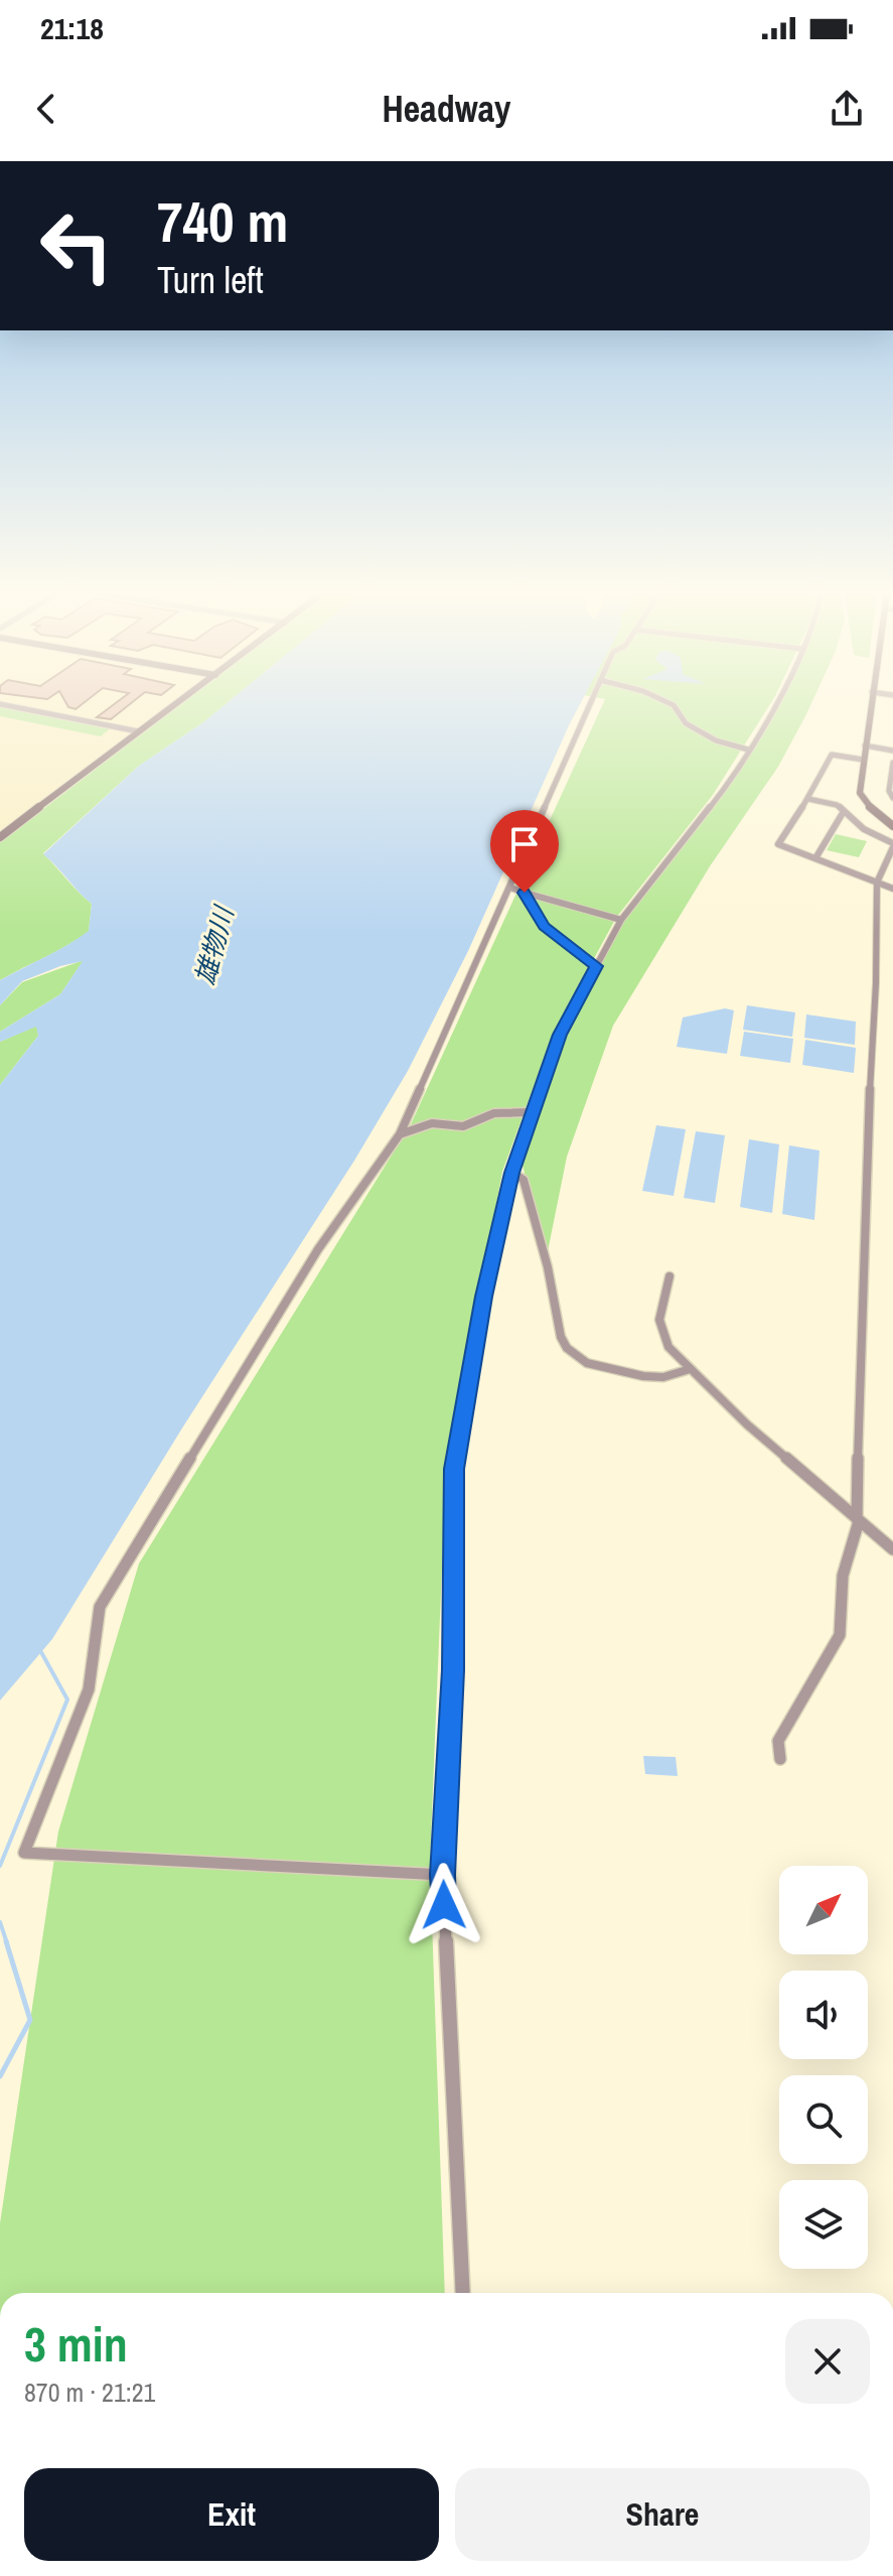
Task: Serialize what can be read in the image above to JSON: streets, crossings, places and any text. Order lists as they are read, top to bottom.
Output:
{
  "water": ["雄物川"],
  "north": "top right",
  "page": {
    "status": "21:18",
    "header": "Headway",
    "turn": ["740 m", "Turn left"],
    "heading": ["3 min", "870 m · 21:21"],
    "buttons": ["Exit", "Share"]
  }
}
